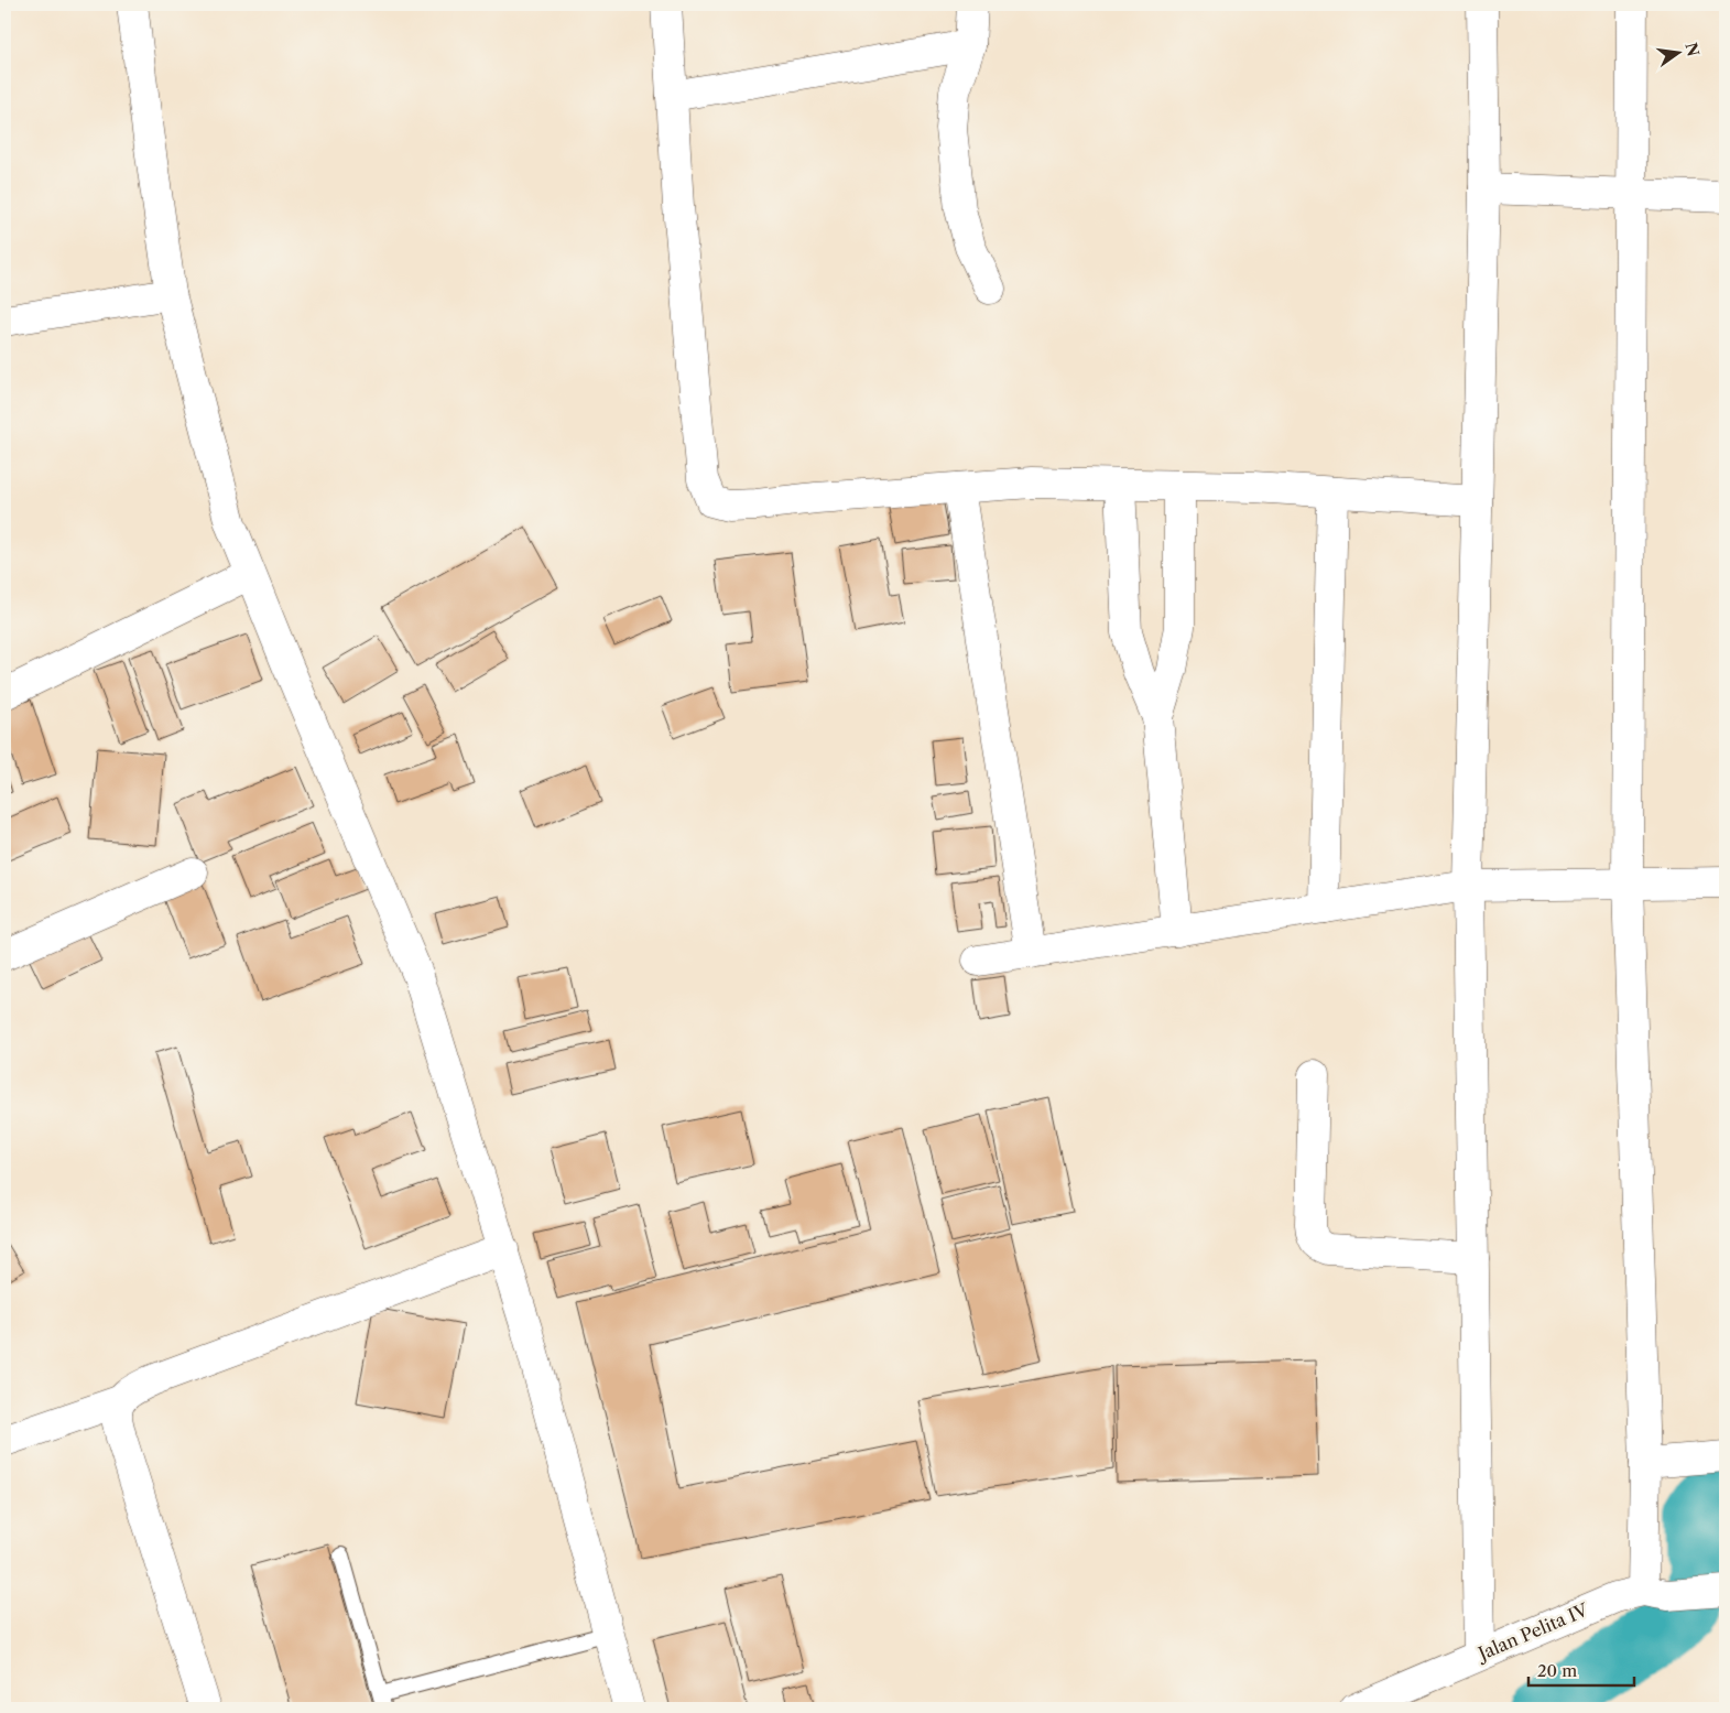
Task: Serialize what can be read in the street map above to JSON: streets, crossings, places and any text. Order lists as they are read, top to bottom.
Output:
{
  "streets": {
    "street": ["Jalan Pelita IV"]
  },
  "scale_bar": "20 m",
  "north": "right"
}
